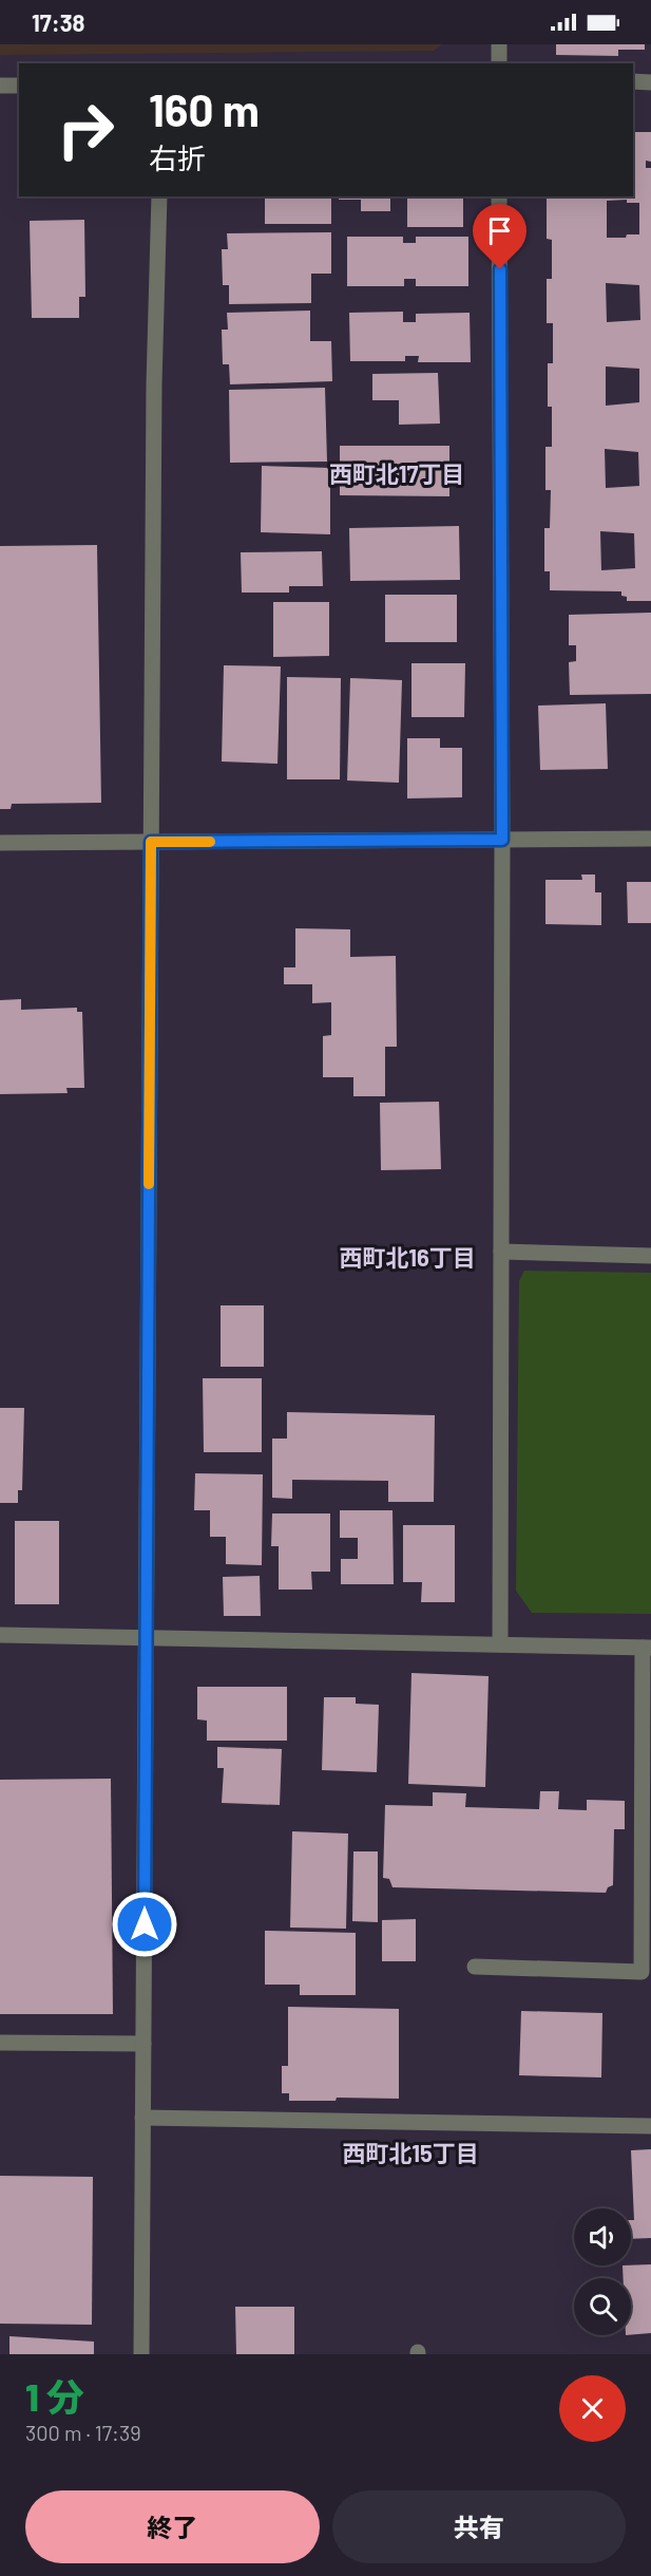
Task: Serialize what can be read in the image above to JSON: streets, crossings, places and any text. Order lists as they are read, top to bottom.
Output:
{
  "districts": ["西町北17丁目", "西町北16丁目", "西町北15丁目"],
  "page": {
    "status": "17:38",
    "turn": ["160 m", "右折"],
    "heading": ["1 分", "300 m · 17:39"],
    "buttons": ["終了", "共有"]
  }
}
